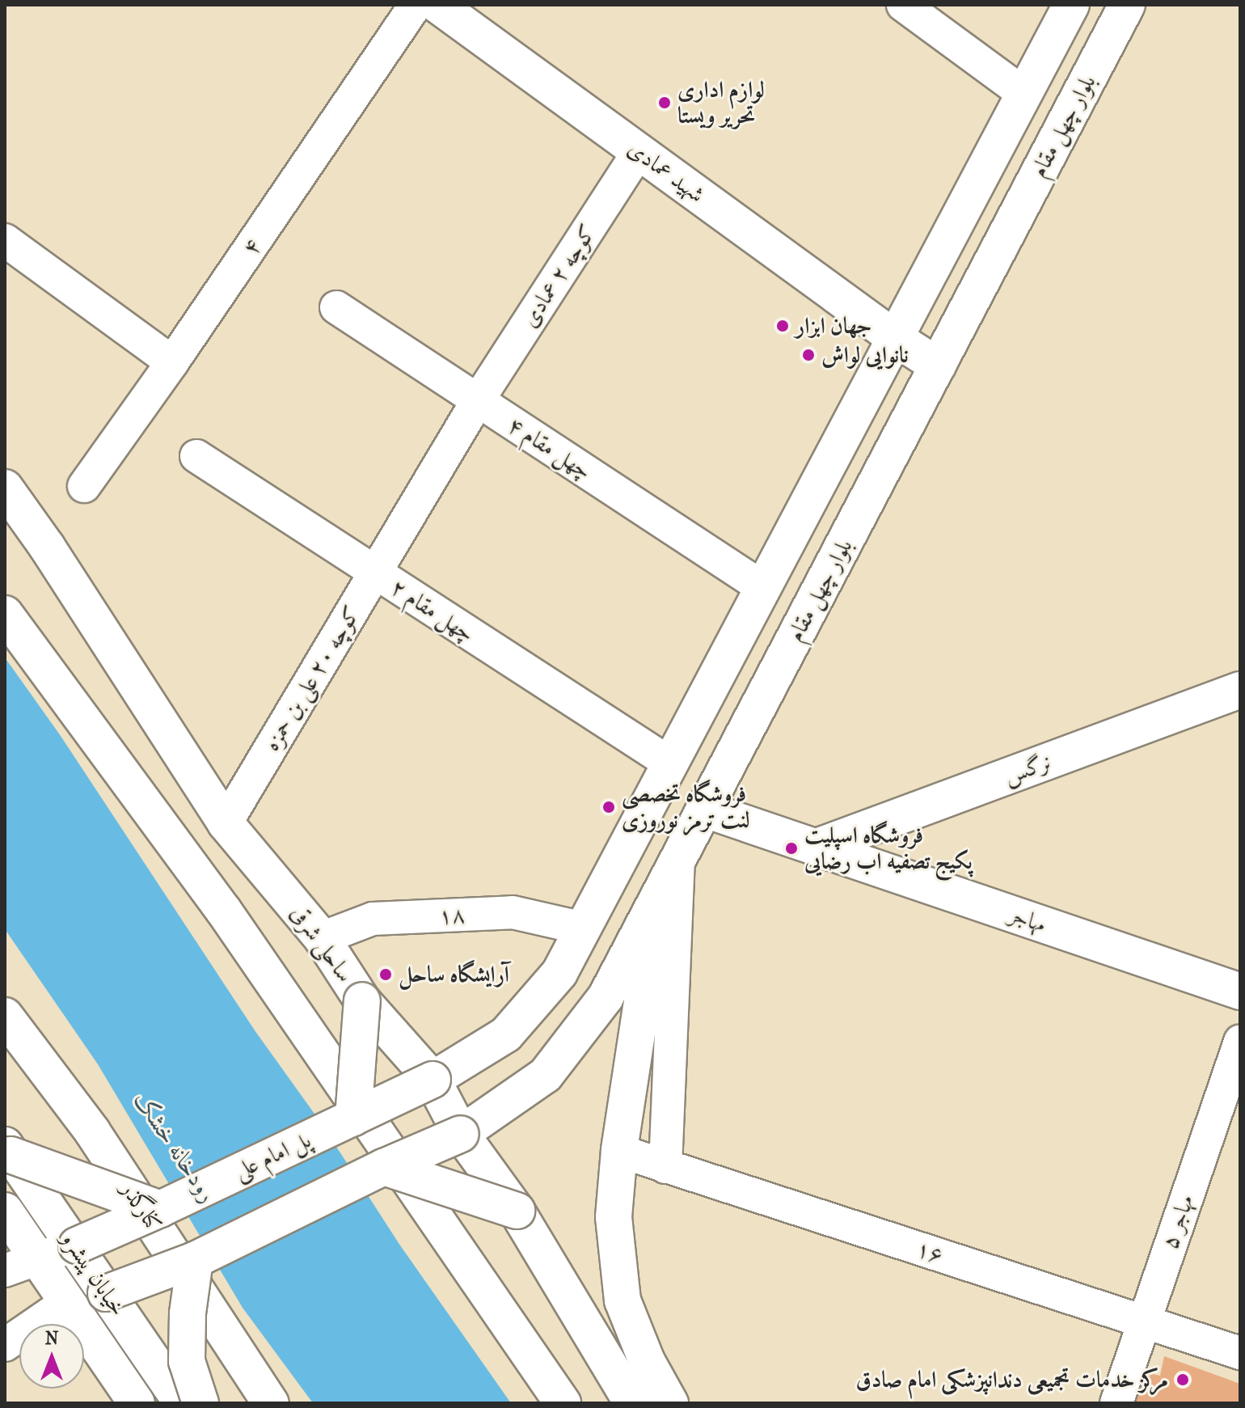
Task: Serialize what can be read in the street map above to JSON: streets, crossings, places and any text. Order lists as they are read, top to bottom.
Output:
{
  "streets": {
    "main road": [
      "بلوار چهل مقام",
      "شهید عمادی",
      "نرگس",
      "مهاجر",
      "ساحلی شرقی",
      "پل امام علی",
      "کنارگذر",
      "خیابان پیشرو"
    ],
    "street": [
      "۴",
      "کوچه ۲ عمادی",
      "چهل مقام ۴",
      "چهل مقام ۲",
      "کوچه ۲۰ علی بن حمزه",
      "۱۸",
      "۵ مهاجر",
      "۱۶"
    ]
  },
  "crossings": [
    ["بلوار چهل مقام", "شهید عمادی"],
    ["بلوار چهل مقام", "مهاجر"],
    ["بلوار چهل مقام", "ساحلی شرقی"],
    ["شهید عمادی", "کوچه ۲ عمادی"],
    ["کوچه ۲ عمادی", "چهل مقام ۴"],
    ["کوچه ۲ عمادی", "کوچه ۲۰ علی بن حمزه"],
    ["چهل مقام ۴", "کوچه ۲۰ علی بن حمزه"],
    ["چهل مقام ۲", "کوچه ۲۰ علی بن حمزه"],
    ["کوچه ۲۰ علی بن حمزه", "ساحلی شرقی"],
    ["نرگس", "مهاجر"],
    ["۱۸", "ساحلی شرقی"],
    ["ساحلی شرقی", "پل امام علی"],
    ["پل امام علی", "خیابان پیشرو"],
    ["۵ مهاجر", "۱۶"]
  ],
  "water": ["رودخانه خشک"],
  "places": [
    "لوازم اداری تحریر ویستا",
    "جهان ابزار",
    "نانوایی لواش",
    "فروشگاه تخصصی لنت ترمز نوروزی",
    "فروشگاه اسپلیت پکیج تصفیه اب رضایی",
    "آرایشگاه ساحل",
    "مرکز خدمات تجمیعی دندانپزشکی امام صادق"
  ],
  "north": "top"
}
